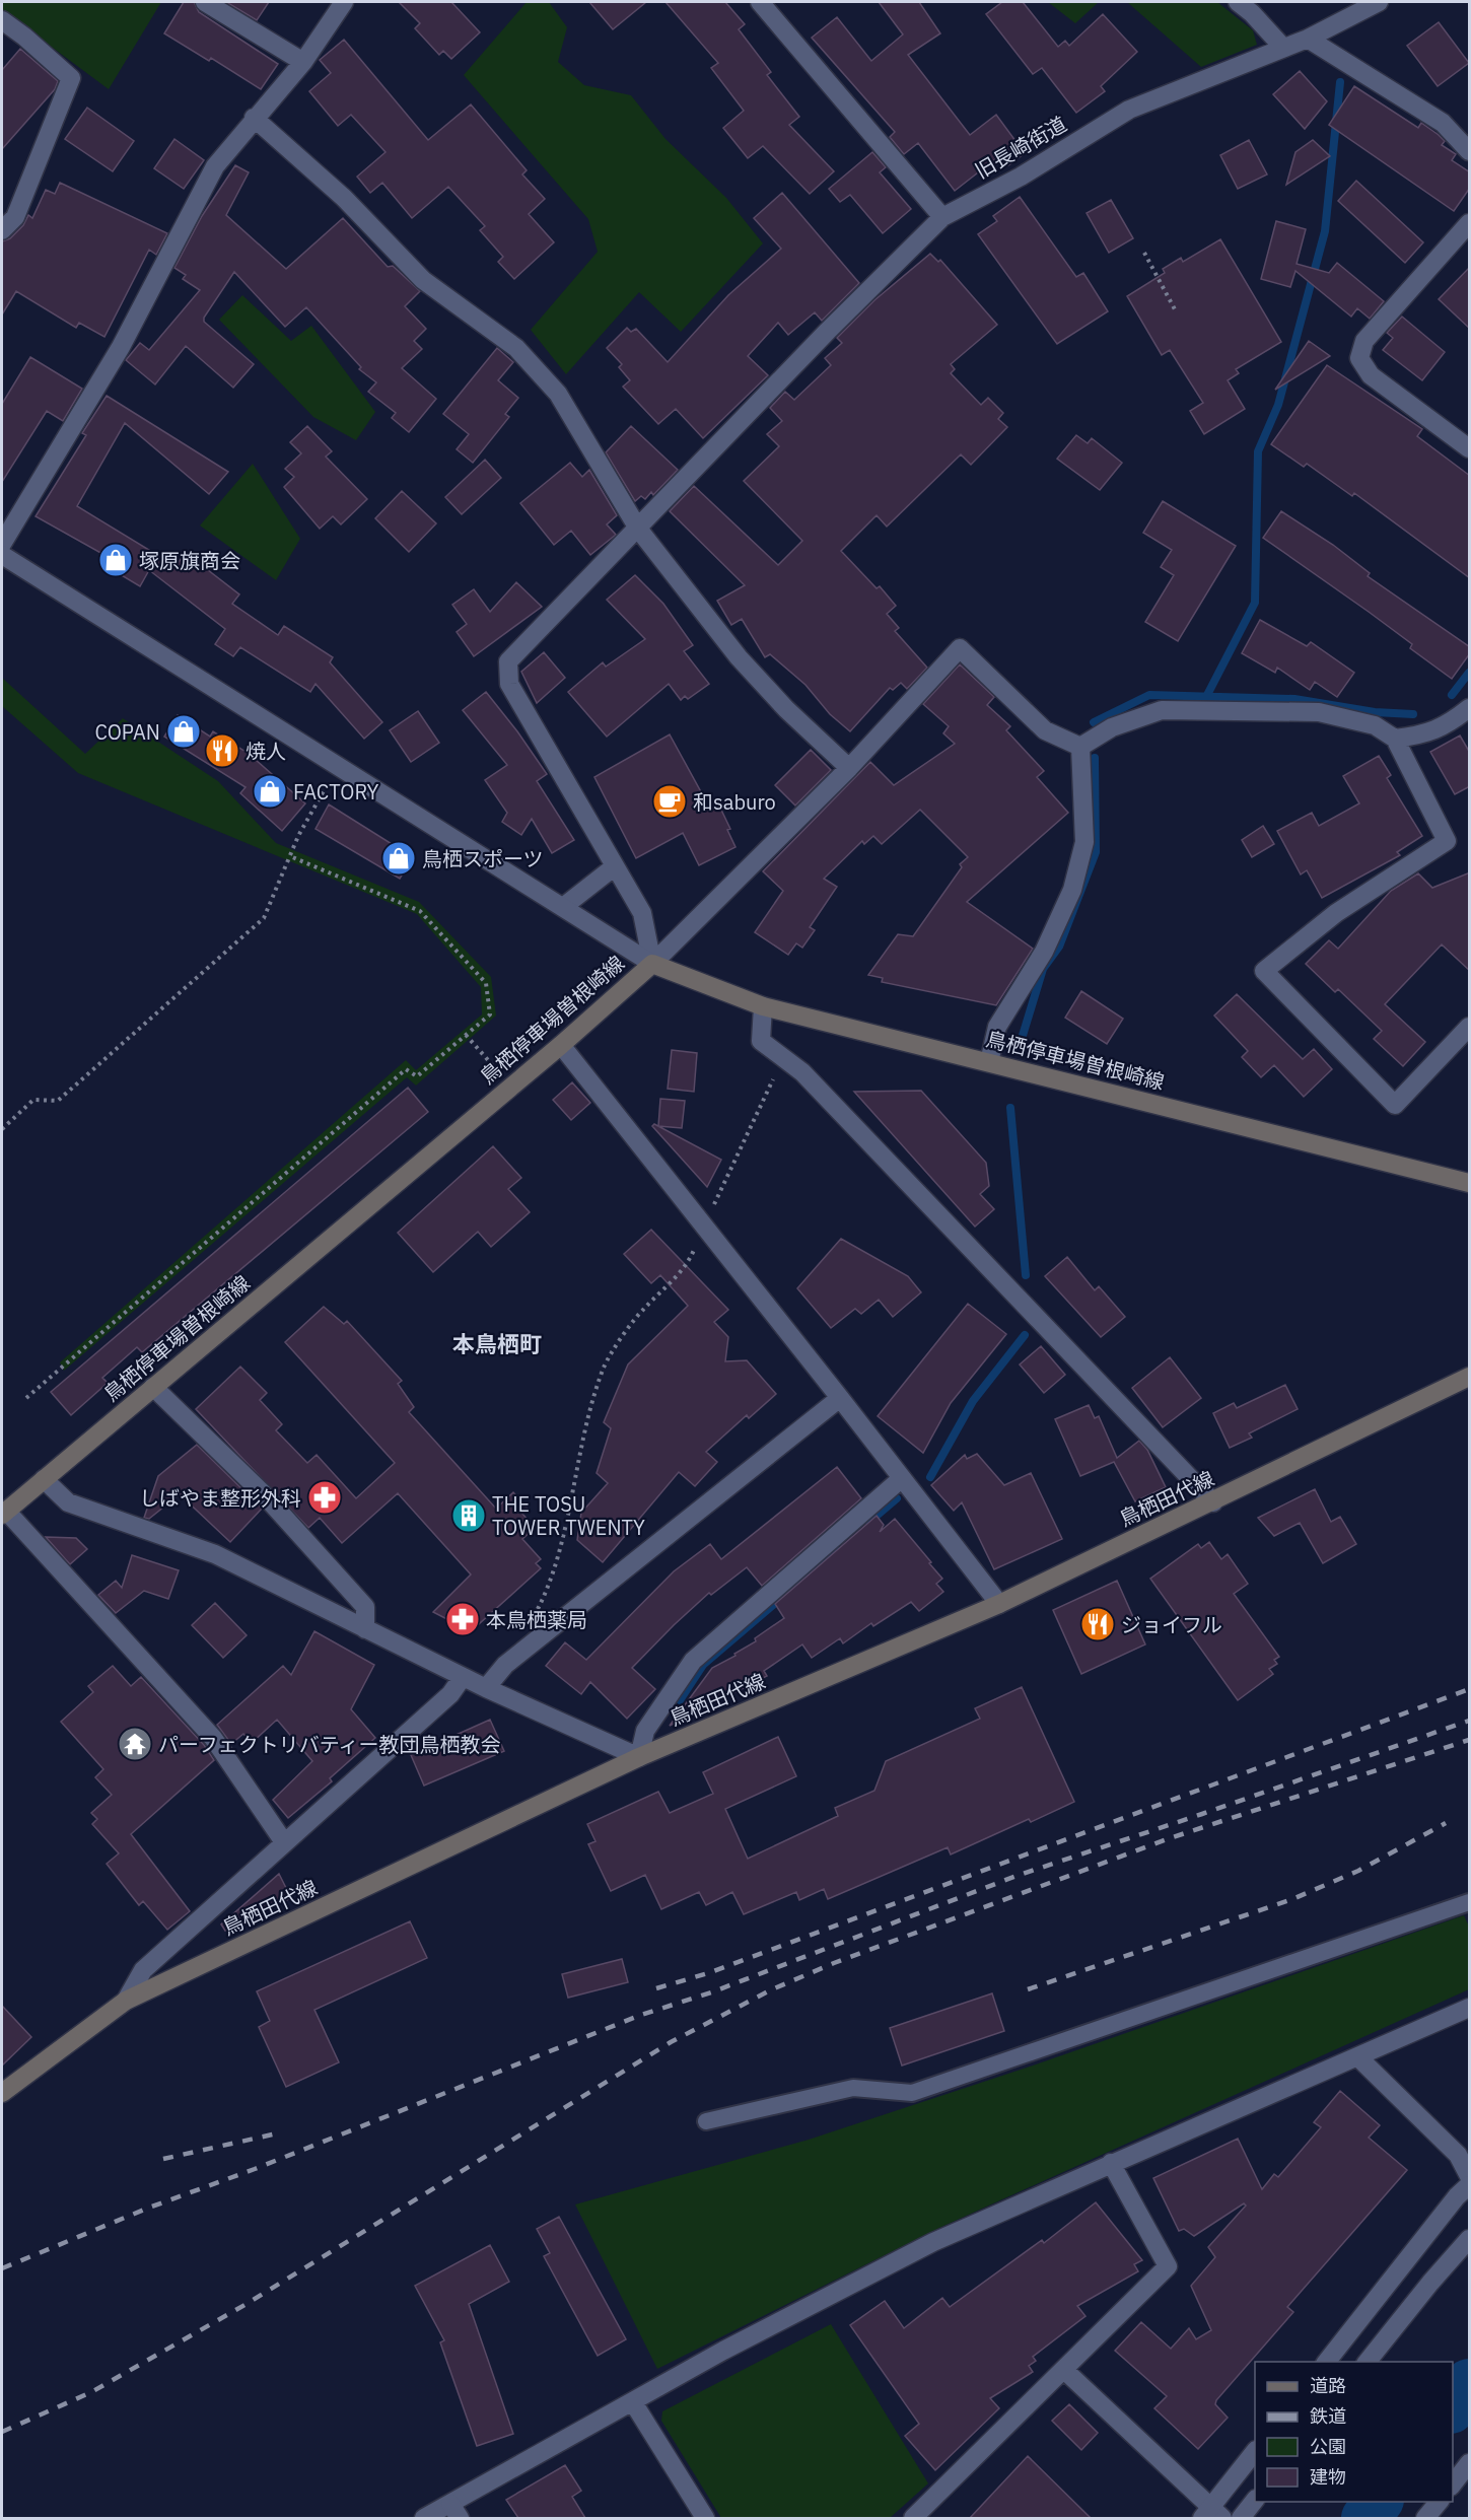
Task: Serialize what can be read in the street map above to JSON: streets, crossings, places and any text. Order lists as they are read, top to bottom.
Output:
{
  "streets": {
    "main road": ["鳥栖停車場曽根崎線", "鳥栖田代線"],
    "street": ["旧長崎街道"]
  },
  "crossings": [
    ["旧長崎街道", "鳥栖停車場曽根崎線"]
  ],
  "districts": ["本鳥栖町"],
  "places": {
    "shop": [
      "塚原旗商会",
      "COPAN",
      "FACTORY",
      "鳥栖スポーツ"
    ],
    "restaurant": ["焼人", "ジョイフル"],
    "cafe": ["和saburo"],
    "pharmacy": ["しばやま整形外科", "本鳥栖薬局"],
    "building": ["THE TOSU TOWER TWENTY"],
    "temple": ["パーフェクトリバティー教団鳥栖教会"]
  },
  "legend": [
    "道路",
    "鉄道",
    "公園",
    "建物"
  ]
}
